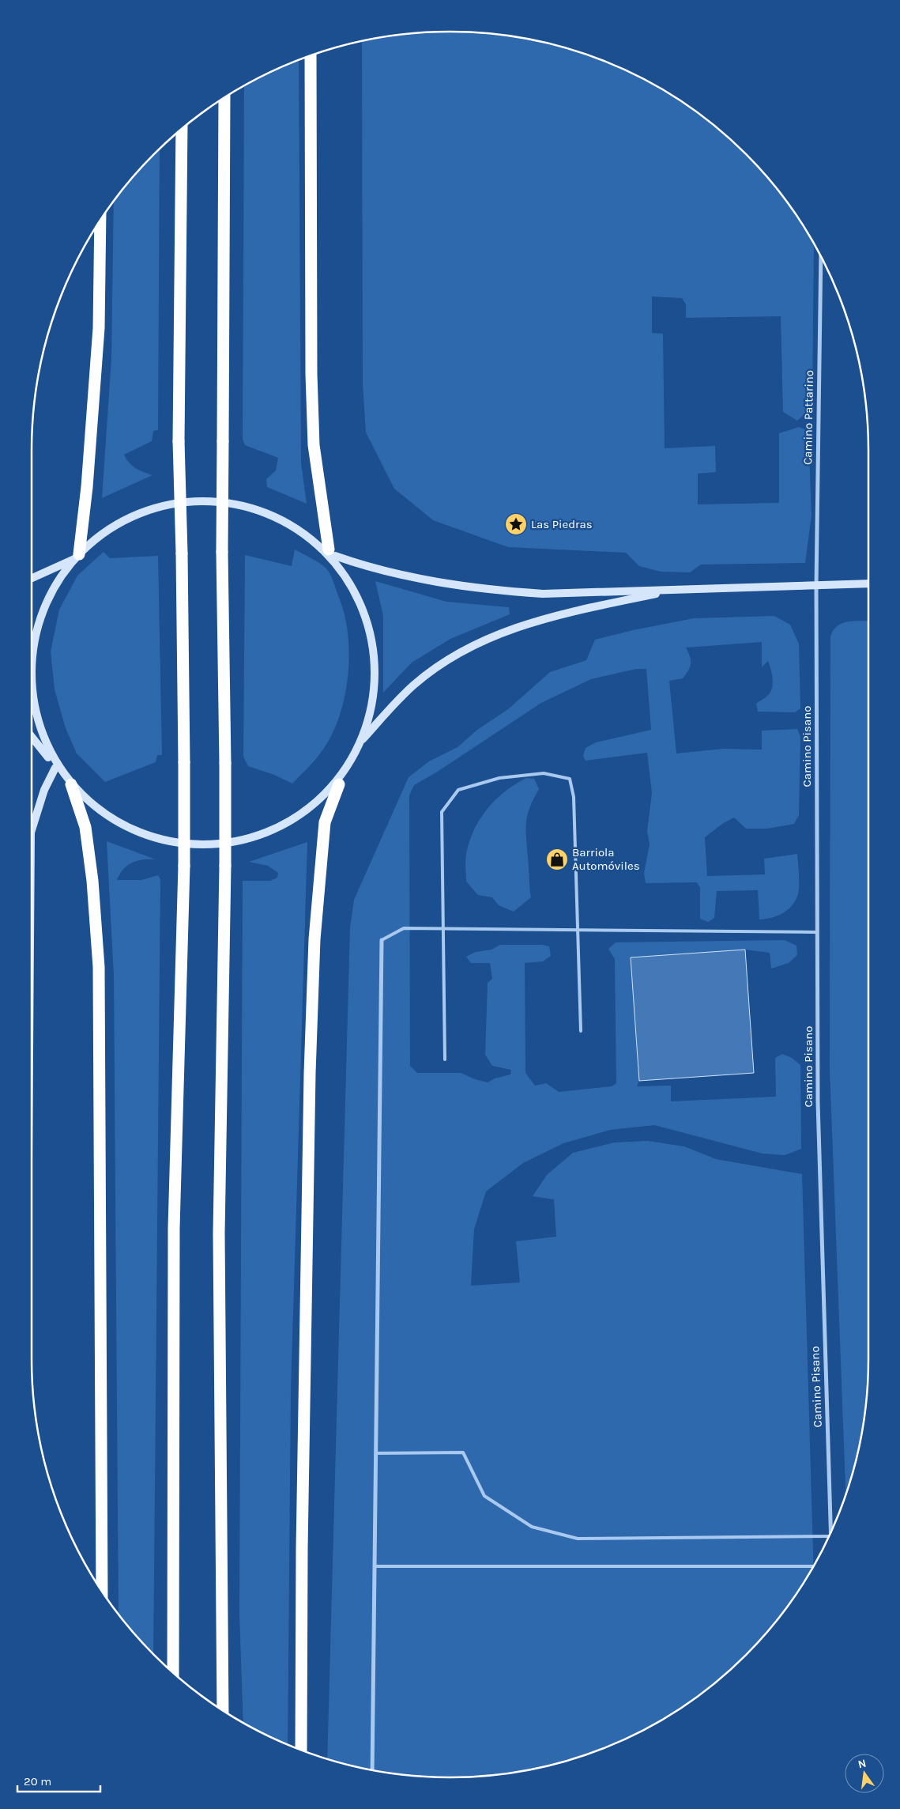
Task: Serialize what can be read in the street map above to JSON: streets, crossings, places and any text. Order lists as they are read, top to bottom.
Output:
{
  "streets": {
    "street": ["Camino Pattarino", "Camino Pisano"]
  },
  "crossings": [
    ["Camino Pattarino", "Camino Pisano"]
  ],
  "places": {
    "place": ["Las Piedras"],
    "shop": ["Barriola Automóviles"]
  },
  "scale_bar": "20 m",
  "north": "top"
}
